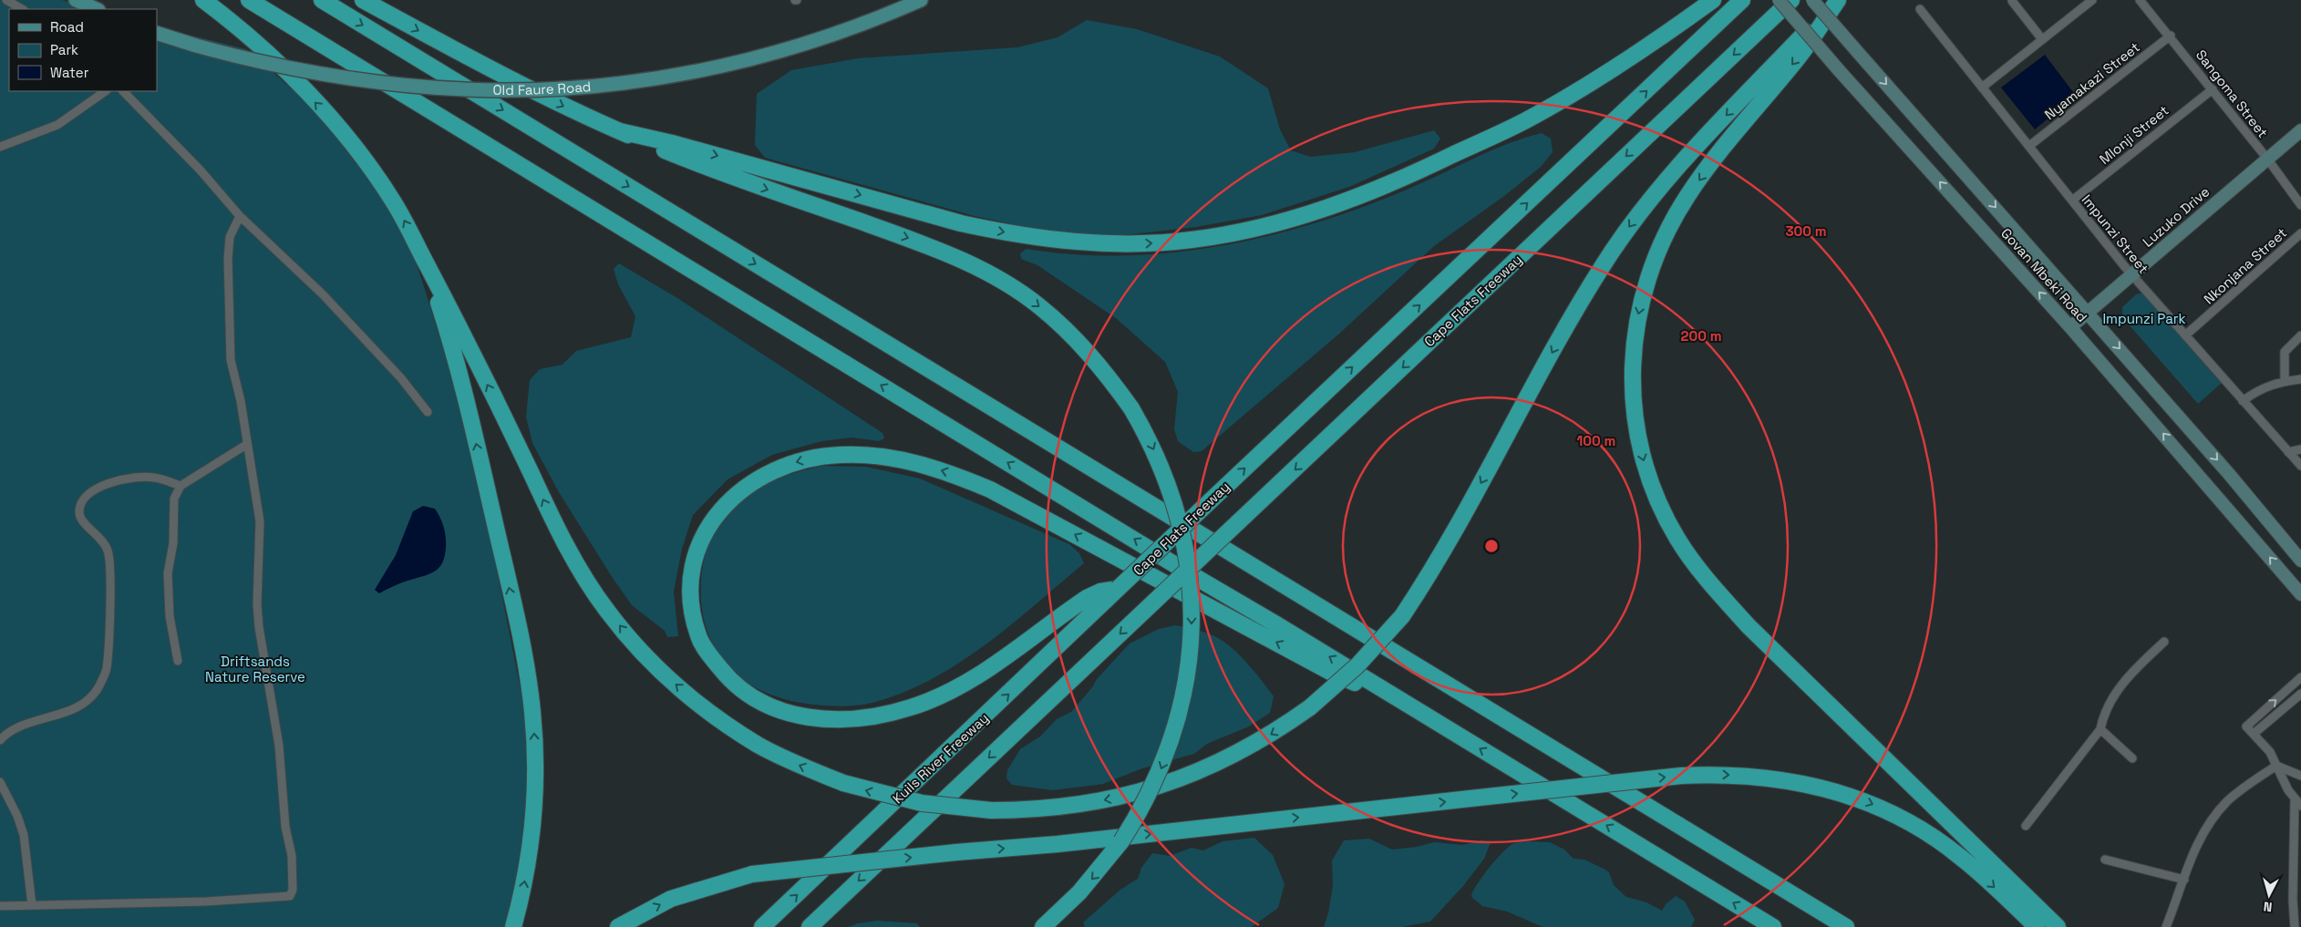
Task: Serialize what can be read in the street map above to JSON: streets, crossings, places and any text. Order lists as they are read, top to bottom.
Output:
{
  "streets": {
    "highway": ["Cape Flats Freeway", "Kuils River Freeway"],
    "main road": ["Old Faure Road", "Luzuko Drive", "Govan Mbeki Road"],
    "street": [
      "Nyamakazi Street",
      "Sangoma Street",
      "Mlonji Street",
      "Impunzi Street",
      "Nkonjana Street"
    ]
  },
  "crossings": [
    ["Nyamakazi Street", "Sangoma Street"],
    ["Nyamakazi Street", "Impunzi Street"],
    ["Sangoma Street", "Mlonji Street"],
    ["Sangoma Street", "Luzuko Drive"],
    ["Mlonji Street", "Impunzi Street"],
    ["Luzuko Drive", "Impunzi Street"],
    ["Luzuko Drive", "Govan Mbeki Road"],
    ["Impunzi Street", "Nkonjana Street"],
    ["Cape Flats Freeway", "Kuils River Freeway"]
  ],
  "one_way": ["Kuils River Freeway"],
  "parks": ["Impunzi Park", "Driftsands Nature Reserve"],
  "legend": ["Road", "Park", "Water"],
  "north": "bottom",
  "rings": ["300 m", "200 m", "100 m"]
}
